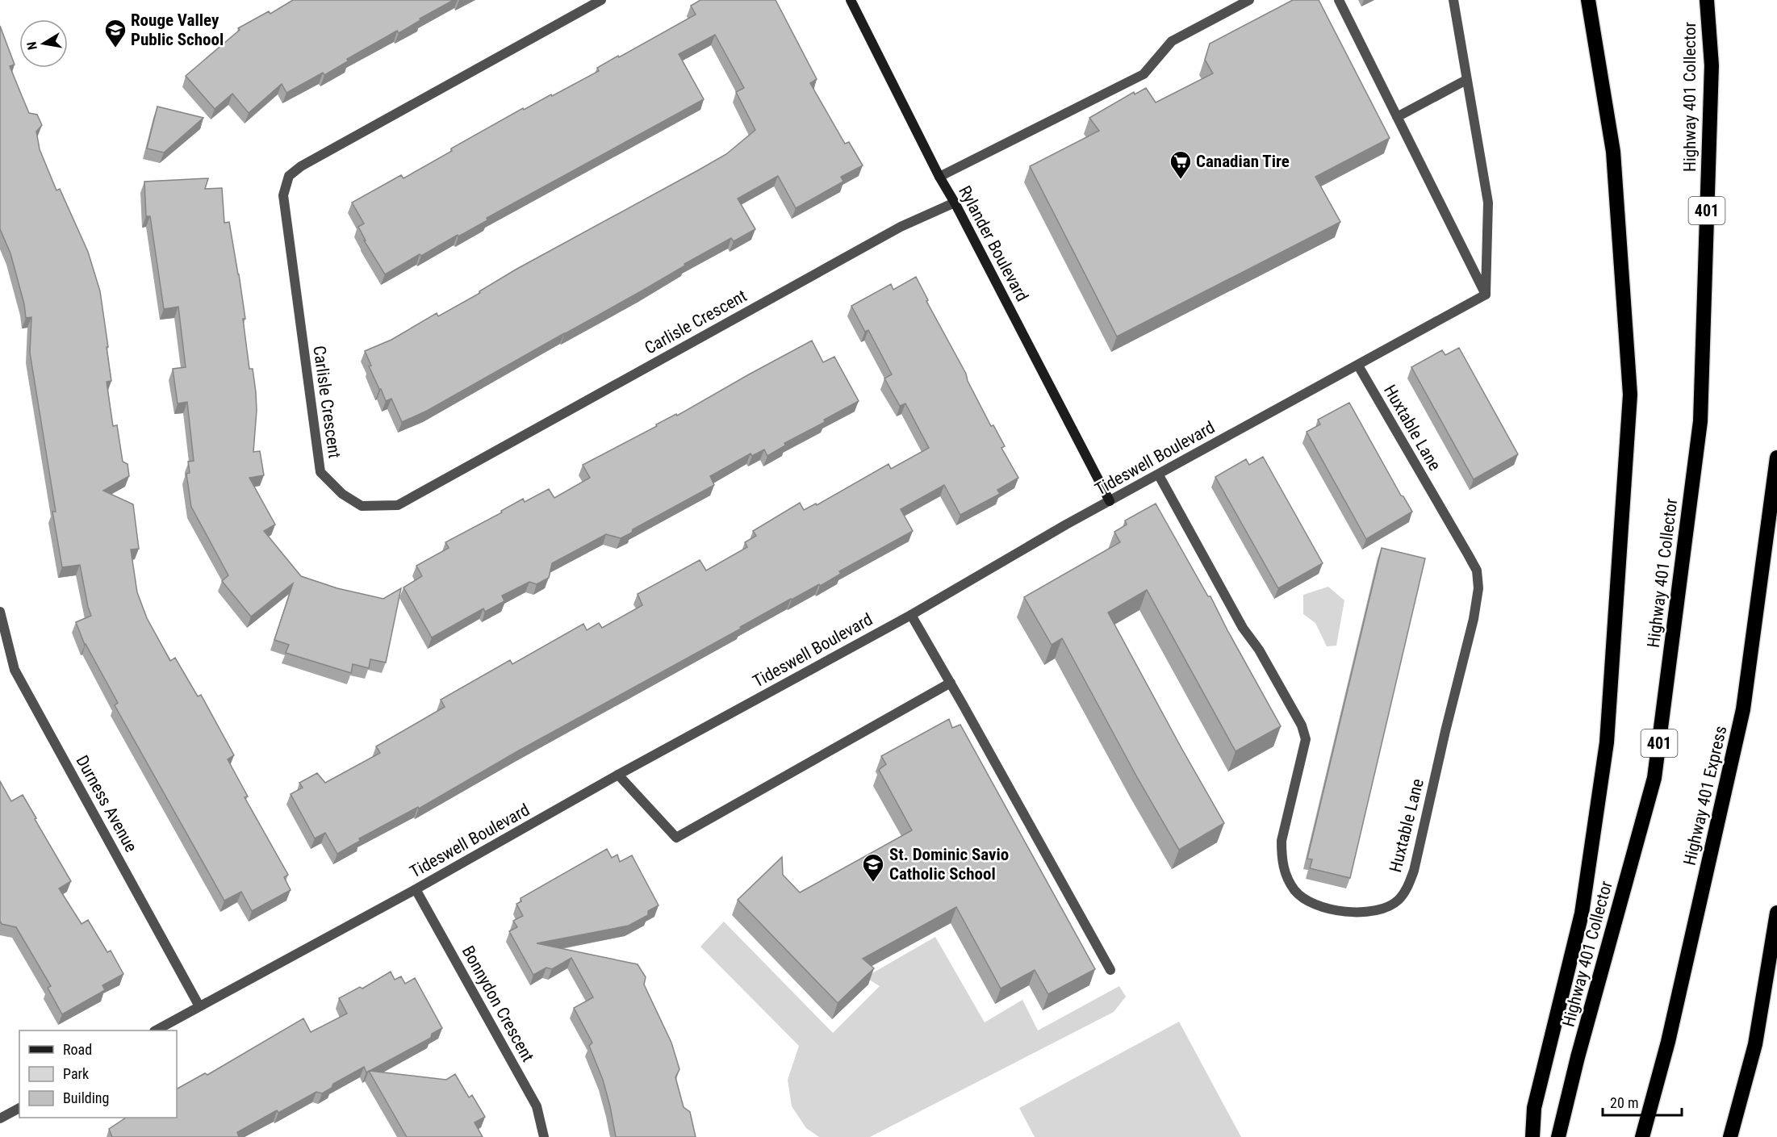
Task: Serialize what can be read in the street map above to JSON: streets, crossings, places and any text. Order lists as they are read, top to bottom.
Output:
{
  "streets": {
    "highway": ["Highway 401 Collector", "401", "Highway 401 Express"],
    "street": [
      "Rylander Boulevard",
      "Carlisle Crescent",
      "Huxtable Lane",
      "Tideswell Boulevard",
      "Durness Avenue",
      "Bonnydon Crescent"
    ]
  },
  "crossings": [
    ["Rylander Boulevard", "Carlisle Crescent"],
    ["Rylander Boulevard", "Tideswell Boulevard"],
    ["Huxtable Lane", "Tideswell Boulevard"],
    ["Tideswell Boulevard", "Durness Avenue"],
    ["Tideswell Boulevard", "Bonnydon Crescent"]
  ],
  "places": {
    "school or university": ["Rouge Valley Public School", "St. Dominic Savio Catholic School"],
    "supermarket": ["Canadian Tire"]
  },
  "legend": ["Road", "Park", "Building"],
  "scale_bar": "20 m",
  "north": "left"
}
